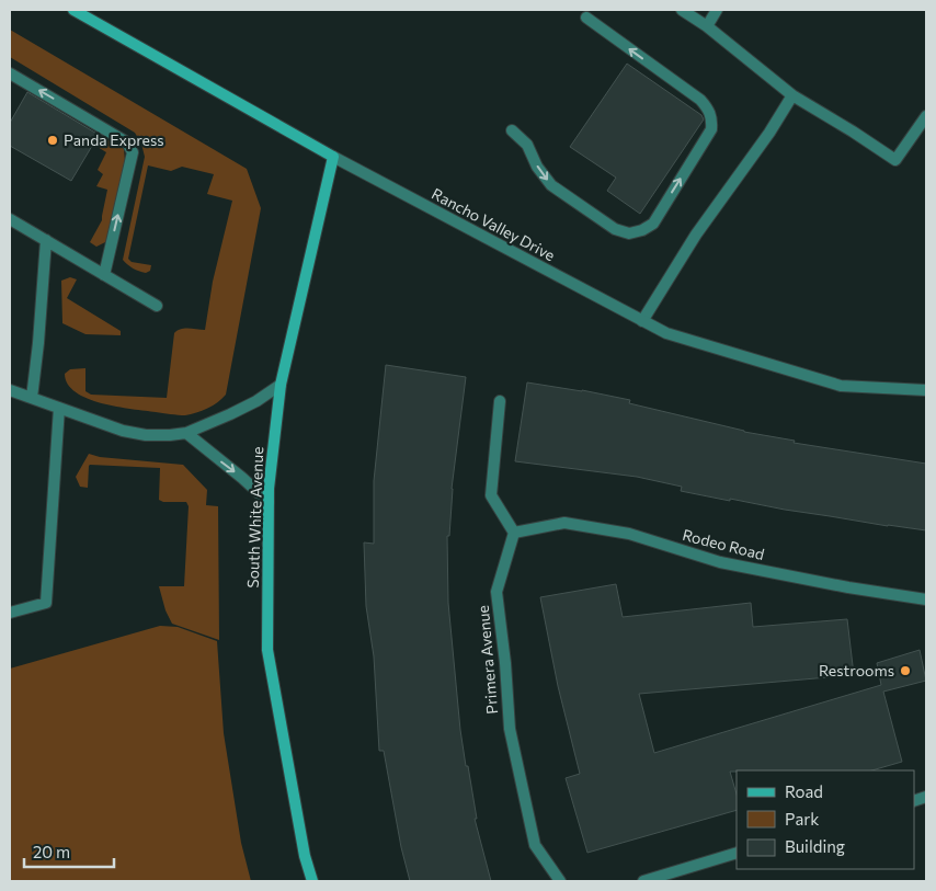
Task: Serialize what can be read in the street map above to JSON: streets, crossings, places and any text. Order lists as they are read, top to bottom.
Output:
{
  "streets": {
    "street": [
      "Rancho Valley Drive",
      "South White Avenue",
      "Rodeo Road",
      "Primera Avenue"
    ]
  },
  "crossings": [
    ["Rancho Valley Drive", "South White Avenue"],
    ["Rodeo Road", "Primera Avenue"]
  ],
  "places": ["Panda Express", "Restrooms"],
  "legend": ["Road", "Park", "Building"],
  "scale_bar": "20 m"
}
